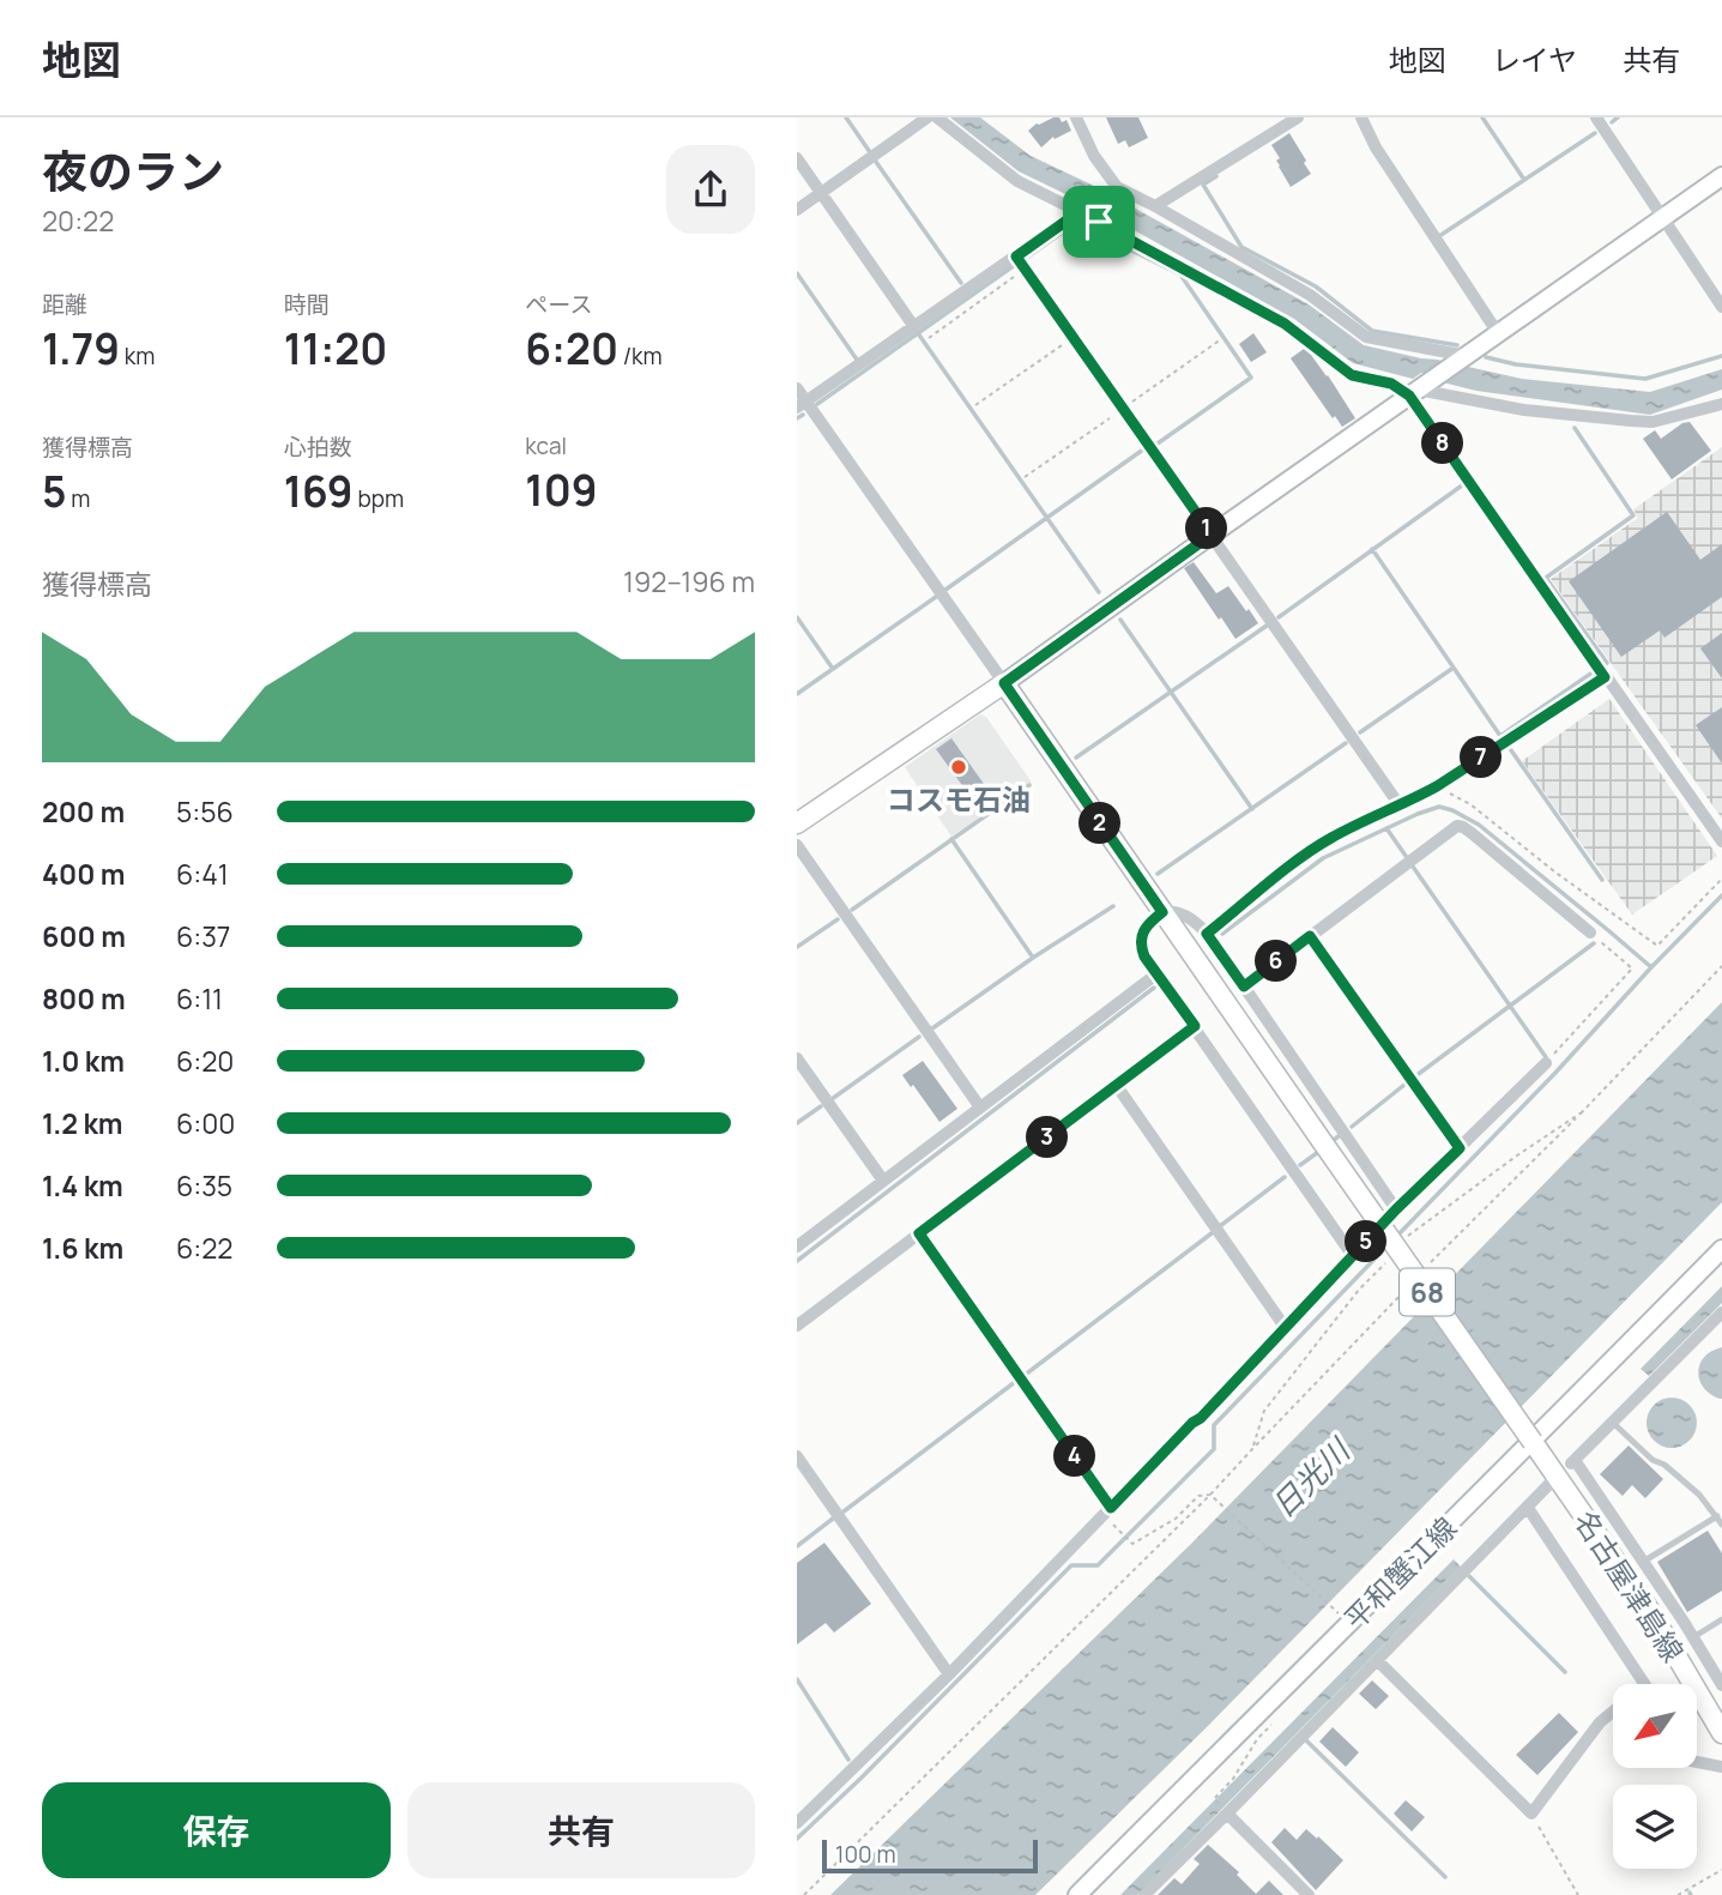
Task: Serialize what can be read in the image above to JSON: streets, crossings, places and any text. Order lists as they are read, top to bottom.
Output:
{
  "streets": {
    "main road": ["68", "平和蟹江線", "名古屋津島線"]
  },
  "crossings": [
    ["68", "平和蟹江線"],
    ["68", "名古屋津島線"],
    ["平和蟹江線", "名古屋津島線"]
  ],
  "water": ["日光川"],
  "places": ["コスモ石油"],
  "scale_bar": "100 m",
  "north": "bottom left",
  "page": {
    "header": "地図",
    "nav": ["地図", "レイヤ", "共有"],
    "heading": ["夜のラン", "20:22"],
    "stats": [
      ["距離", "1.79 km"],
      ["時間", "11:20"],
      ["ペース", "6:20 /km"],
      ["獲得標高", "5 m"],
      ["心拍数", "169 bpm"],
      ["kcal", "109"]
    ],
    "pins": [
      "8",
      "1",
      "7",
      "2",
      "6",
      "3",
      "5",
      "4"
    ],
    "chart": ["獲得標高", "192–196 m"],
    "list": [
      {
        "name": "200 m",
        "note": "5:56"
      },
      {
        "name": "400 m",
        "note": "6:41"
      },
      {
        "name": "600 m",
        "note": "6:37"
      },
      {
        "name": "800 m",
        "note": "6:11"
      },
      {
        "name": "1.0 km",
        "note": "6:20"
      },
      {
        "name": "1.2 km",
        "note": "6:00"
      },
      {
        "name": "1.4 km",
        "note": "6:35"
      },
      {
        "name": "1.6 km",
        "note": "6:22"
      }
    ],
    "buttons": ["保存", "共有"],
    "scale": "100 m"
  }
}
